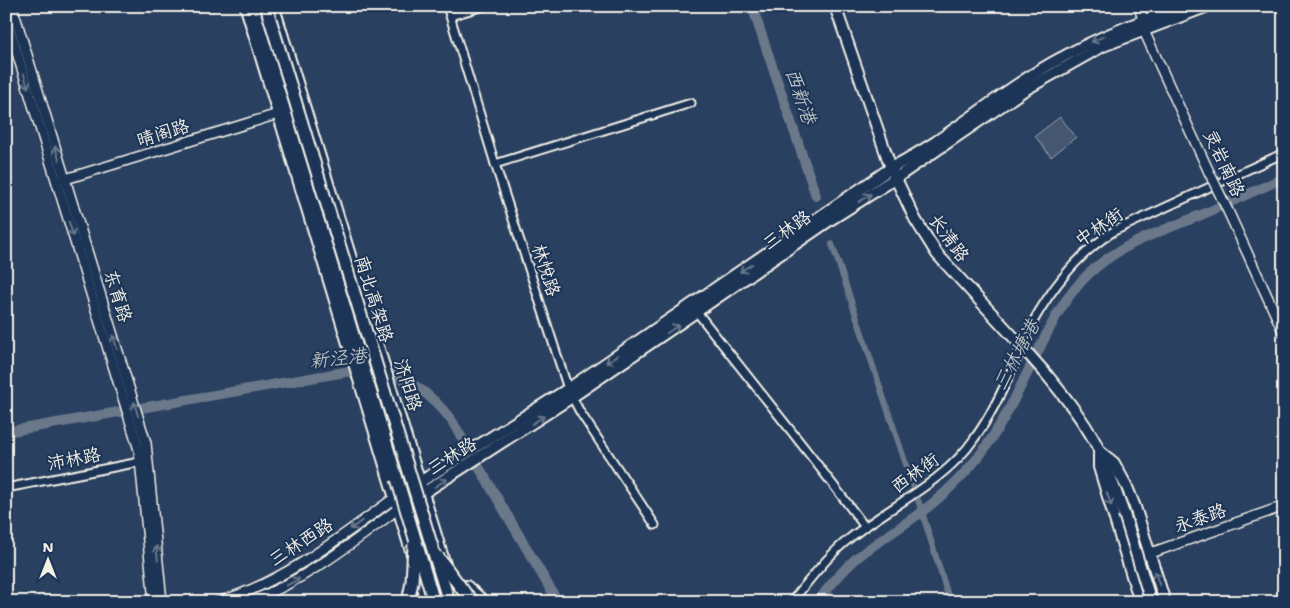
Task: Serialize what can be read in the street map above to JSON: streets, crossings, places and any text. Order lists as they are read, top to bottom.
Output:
{
  "streets": {
    "main road": [
      "三林路",
      "长清路",
      "南北高架路",
      "济阳路"
    ],
    "street": [
      "晴阁路",
      "灵岩南路",
      "中林街",
      "林悦路",
      "东育路",
      "沛林路",
      "西林街",
      "永泰路",
      "三林西路"
    ]
  },
  "crossings": [
    ["晴阁路", "东育路"],
    ["灵岩南路", "三林路"],
    ["中林街", "长清路"],
    ["中林街", "西林街"],
    ["三林路", "长清路"],
    ["三林路", "林悦路"],
    ["三林路", "济阳路"],
    ["三林路", "三林西路"],
    ["长清路", "西林街"],
    ["长清路", "永泰路"],
    ["东育路", "沛林路"]
  ],
  "water": ["西新港", "三林塘港", "新泾港"],
  "north": "top"
}
